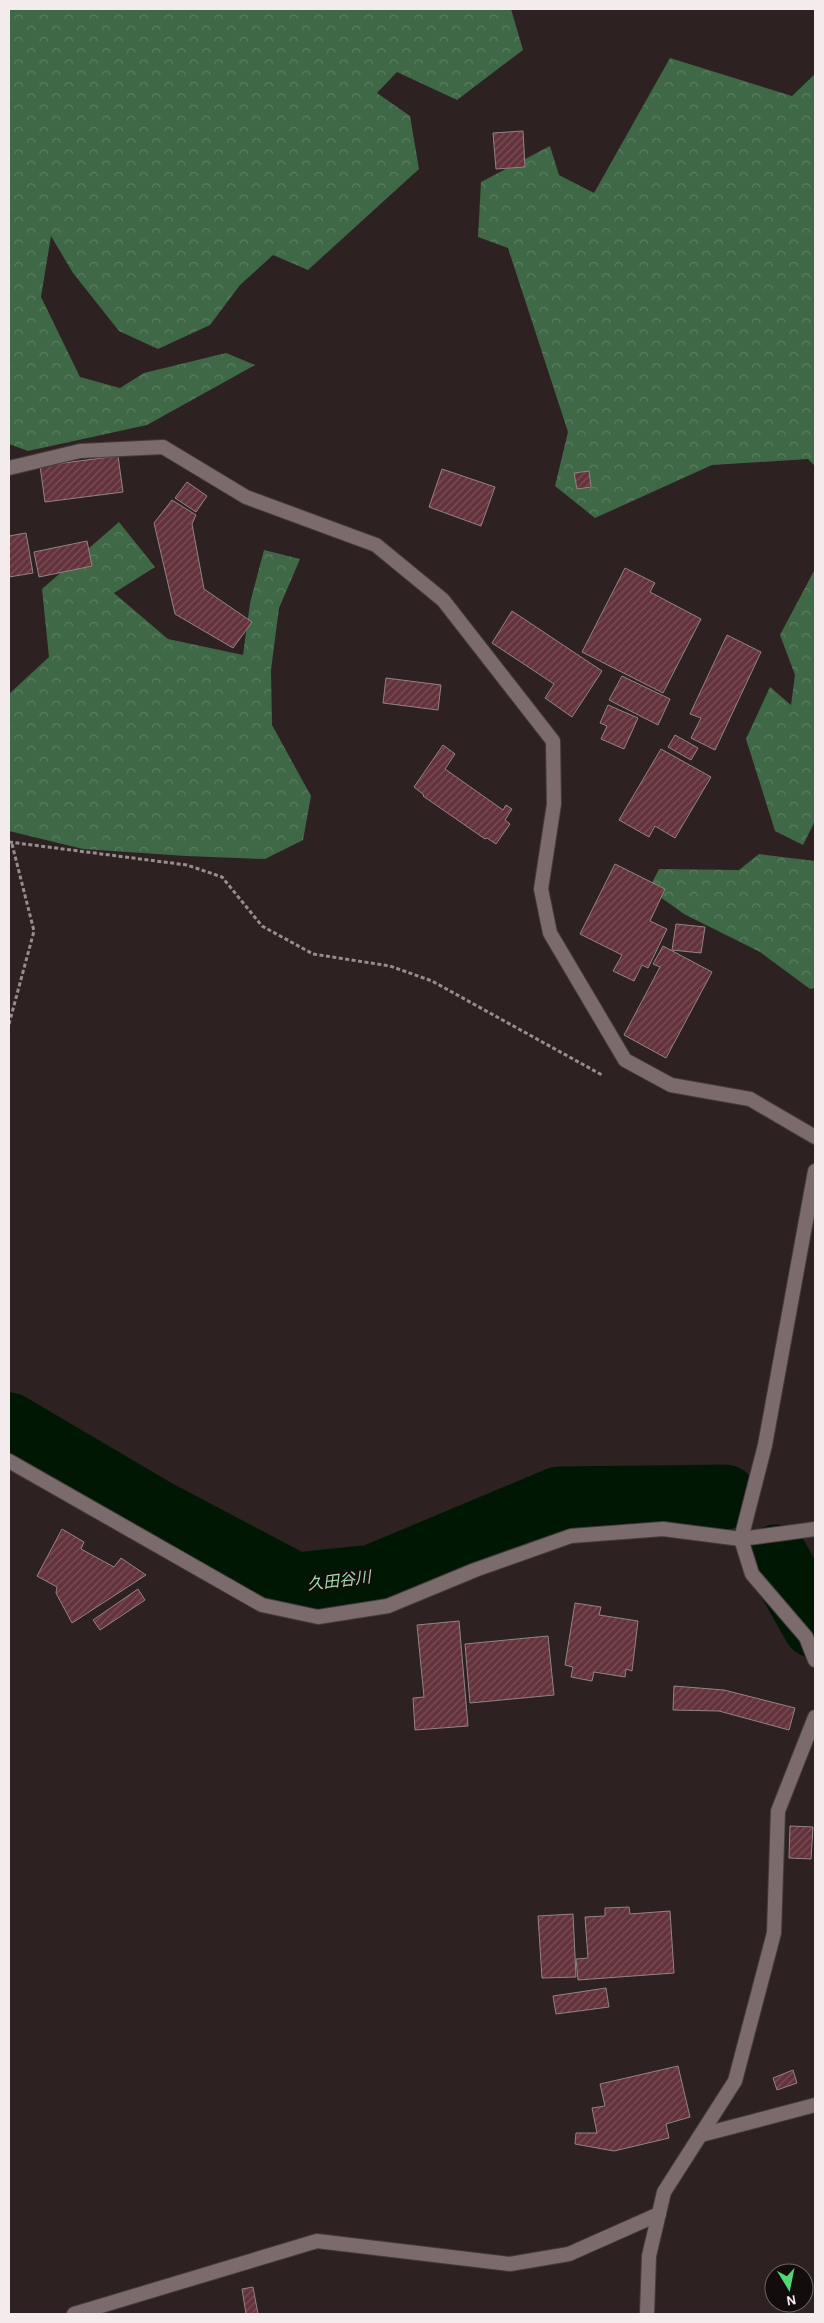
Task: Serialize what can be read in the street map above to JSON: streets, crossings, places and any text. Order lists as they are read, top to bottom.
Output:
{
  "water": ["久田谷川"],
  "north": "bottom"
}
